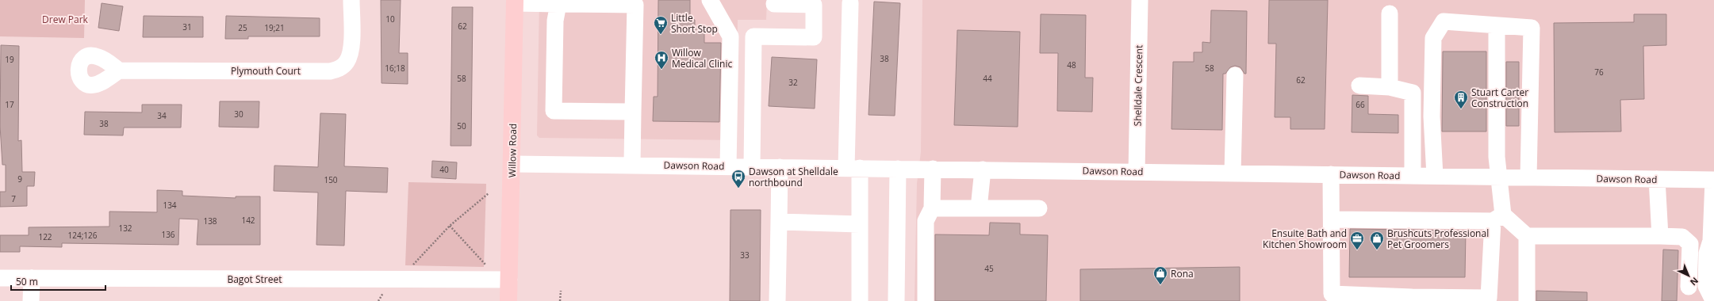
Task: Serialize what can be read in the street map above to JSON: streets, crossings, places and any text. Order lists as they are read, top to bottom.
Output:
{
  "streets": {
    "main road": ["Willow Road"],
    "street": [
      "Plymouth Court",
      "Shelldale Crescent",
      "Dawson Road",
      "Bagot Street"
    ]
  },
  "crossings": [
    ["Shelldale Crescent", "Dawson Road"],
    ["Willow Road", "Dawson Road"],
    ["Willow Road", "Bagot Street"]
  ],
  "parks": ["Drew Park"],
  "places": {
    "supermarket": ["Little Short Stop"],
    "hospital": ["Willow Medical Clinic"],
    "building": ["Stuart Carter Construction"],
    "bus stop": ["Dawson at Shelldale northbound"],
    "office": ["Ensuite Bath and Kitchen Showroom"],
    "shop": ["Brushcuts Professional Pet Groomers", "Rona"]
  },
  "house_numbers": [
    "10",
    "62",
    "31",
    "25",
    "19;21",
    "38",
    "19",
    "48",
    "16;18",
    "58",
    "76",
    "58",
    "44",
    "62",
    "32",
    "17",
    "66",
    "30",
    "34",
    "38",
    "50",
    "40",
    "9",
    "150",
    "7",
    "134",
    "142",
    "138",
    "132",
    "136",
    "124;126",
    "122",
    "33",
    "45"
  ],
  "scale_bar": "50 m",
  "north": "bottom right"
}
